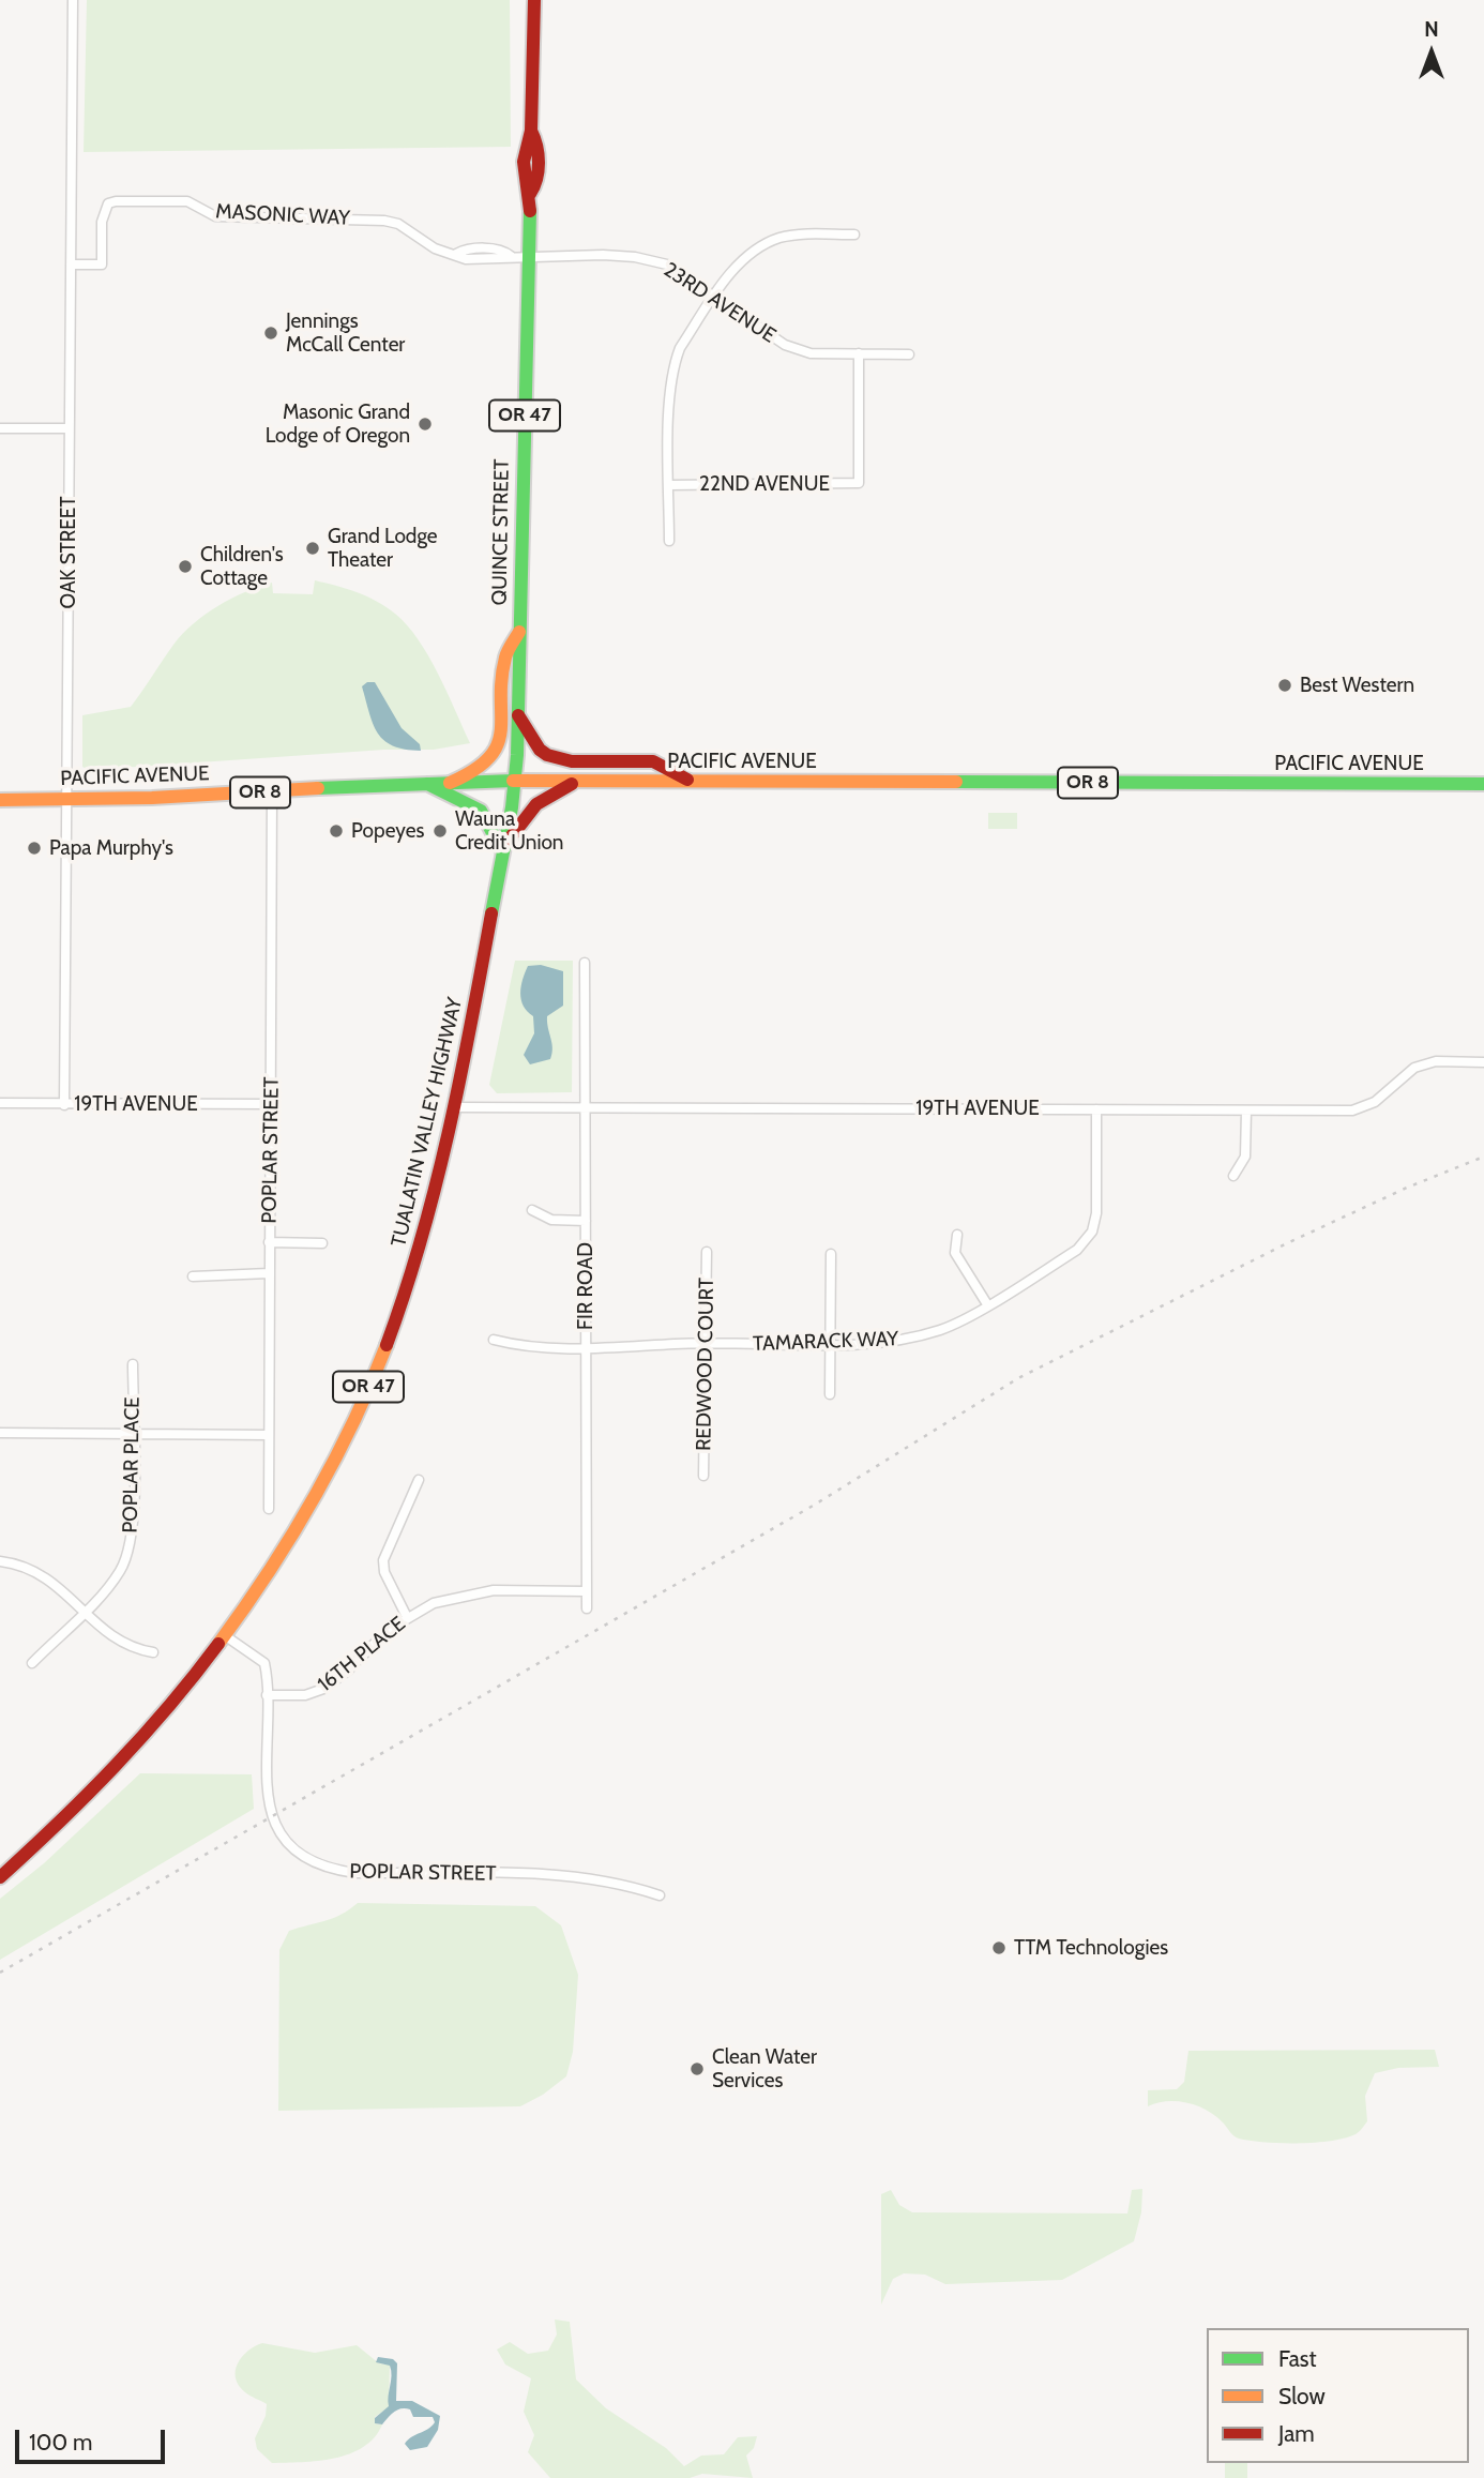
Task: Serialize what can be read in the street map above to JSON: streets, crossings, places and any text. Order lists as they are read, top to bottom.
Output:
{
  "streets": {
    "main road": [
      "OR 47",
      "QUINCE STREET",
      "PACIFIC AVENUE",
      "OR 8",
      "TUALATIN VALLEY HIGHWAY"
    ],
    "street": [
      "MASONIC WAY",
      "23RD AVENUE",
      "22ND AVENUE",
      "OAK STREET",
      "19TH AVENUE",
      "POPLAR STREET",
      "FIR ROAD",
      "TAMARACK WAY",
      "REDWOOD COURT",
      "POPLAR PLACE",
      "16TH PLACE"
    ]
  },
  "crossings": [
    ["MASONIC WAY", "23RD AVENUE"],
    ["MASONIC WAY", "QUINCE STREET"],
    ["MASONIC WAY", "OAK STREET"],
    ["23RD AVENUE", "22ND AVENUE"],
    ["23RD AVENUE", "QUINCE STREET"],
    ["QUINCE STREET", "PACIFIC AVENUE"],
    ["QUINCE STREET", "TUALATIN VALLEY HIGHWAY"],
    ["OAK STREET", "PACIFIC AVENUE"],
    ["OAK STREET", "19TH AVENUE"],
    ["PACIFIC AVENUE", "TUALATIN VALLEY HIGHWAY"],
    ["PACIFIC AVENUE", "POPLAR STREET"],
    ["19TH AVENUE", "TUALATIN VALLEY HIGHWAY"],
    ["19TH AVENUE", "POPLAR STREET"],
    ["19TH AVENUE", "FIR ROAD"],
    ["19TH AVENUE", "TAMARACK WAY"],
    ["TUALATIN VALLEY HIGHWAY", "POPLAR STREET"],
    ["POPLAR STREET", "16TH PLACE"],
    ["FIR ROAD", "TAMARACK WAY"],
    ["FIR ROAD", "16TH PLACE"],
    ["TAMARACK WAY", "REDWOOD COURT"]
  ],
  "places": [
    "Jennings McCall Center",
    "Masonic Grand Lodge of Oregon",
    "Grand Lodge Theater",
    "Children's Cottage",
    "Best Western",
    "Popeyes",
    "Wauna Credit Union",
    "Papa Murphy's",
    "TTM Technologies",
    "Clean Water Services"
  ],
  "legend": ["Fast", "Slow", "Jam"],
  "scale_bar": "100 m",
  "north": "top"
}
